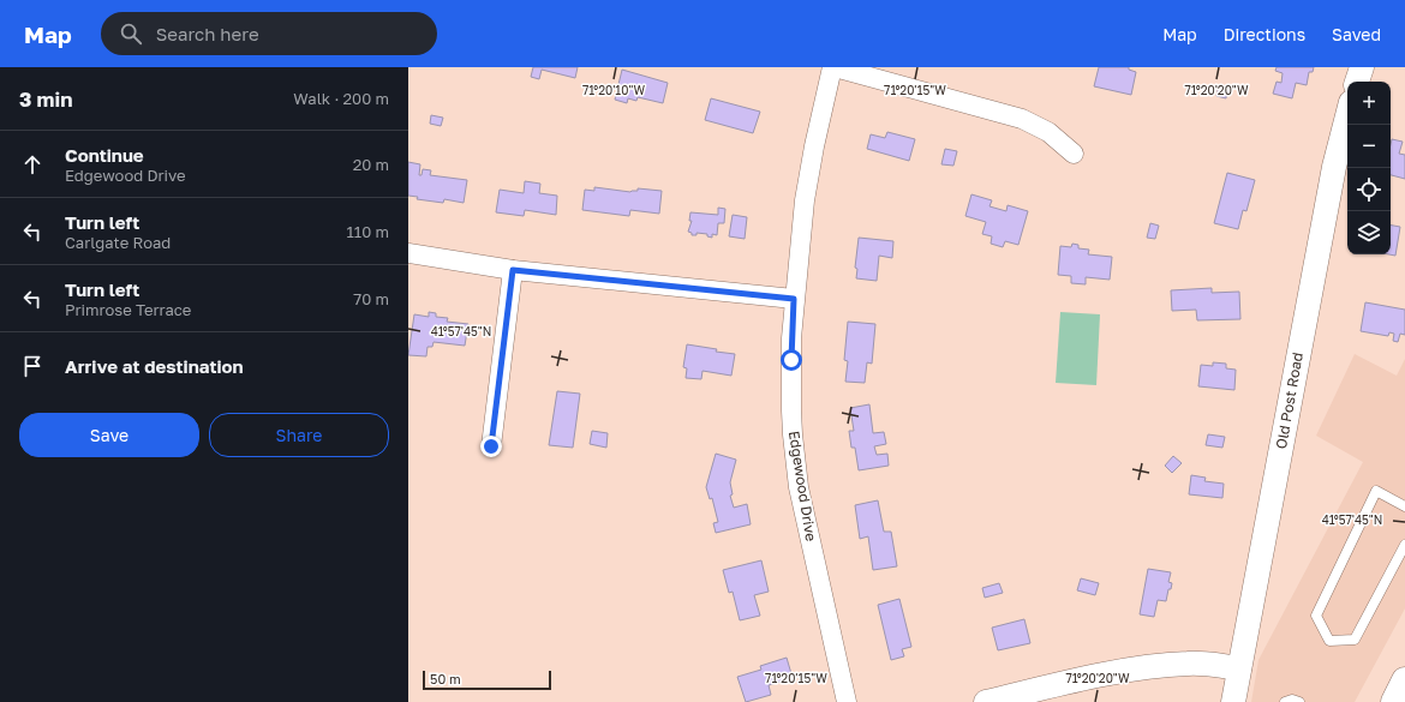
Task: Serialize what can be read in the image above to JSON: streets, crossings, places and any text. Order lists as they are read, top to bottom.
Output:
{
  "streets": {
    "street": ["Old Post Road", "Edgewood Drive"]
  },
  "scale_bar": "50 m",
  "page": {
    "header": "Map",
    "search": "Search here",
    "nav": ["Map", "Directions", "Saved"],
    "heading": ["3 min", "Walk · 200 m"],
    "map_buttons": ["+", "−"],
    "list": [
      ["Continue", "Edgewood Drive", "20 m"],
      ["Turn left", "Carlgate Road", "110 m"],
      ["Turn left", "Primrose Terrace", "70 m"],
      "Arrive at destination"
    ],
    "buttons": ["Save", "Share"],
    "scale": "50 m"
  },
  "coordinates": [
    "71°20'10\"W",
    "71°20'15\"W",
    "71°20'20\"W",
    "41°57'45\"N"
  ]
}
